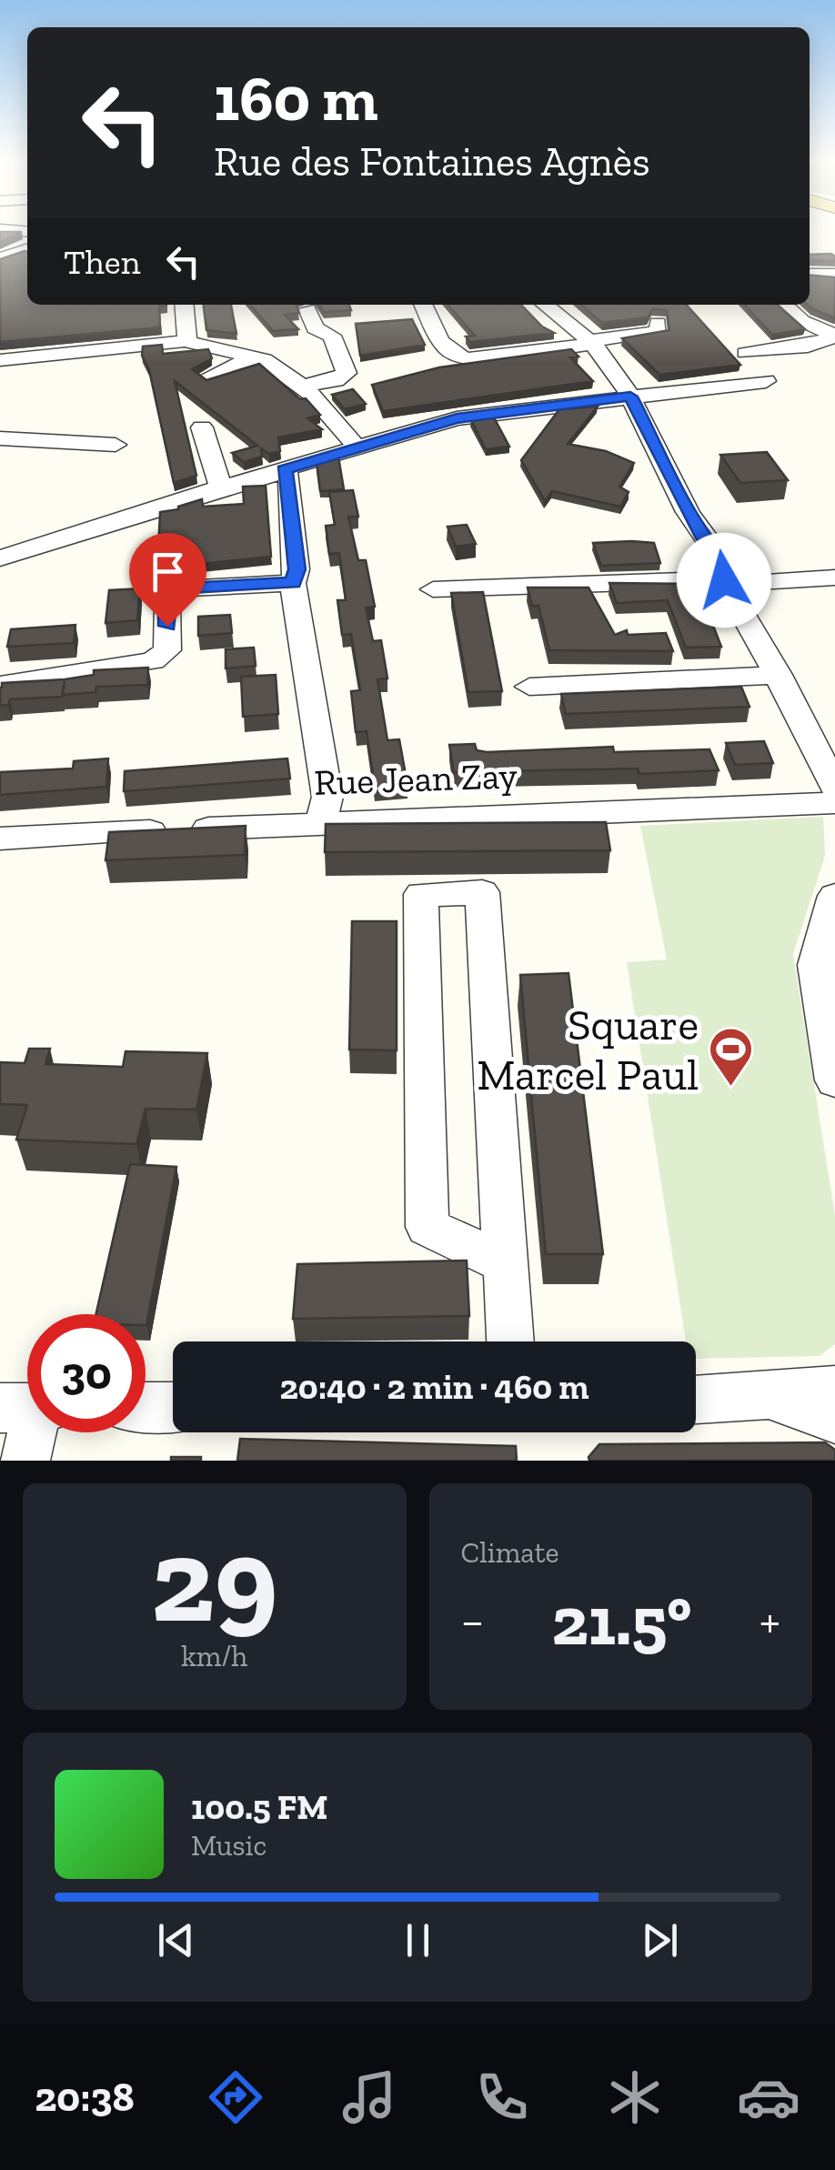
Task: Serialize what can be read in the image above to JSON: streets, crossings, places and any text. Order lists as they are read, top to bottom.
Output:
{
  "streets": {
    "street": ["Rue Jean Zay"]
  },
  "places": {
    "sports": ["Square Marcel Paul"]
  },
  "page": {
    "turn": ["160 m", "Rue des Fontaines Agnès"],
    "then": "Then",
    "limit": "30",
    "trip": "20:40 · 2 min · 460 m",
    "tile": [
      ["29", "km/h"],
      "Climate"
    ],
    "heat": ["−", "21.5°", "+"],
    "song": ["100.5 FM", "Music"],
    "tabs": "20:38"
  }
}
